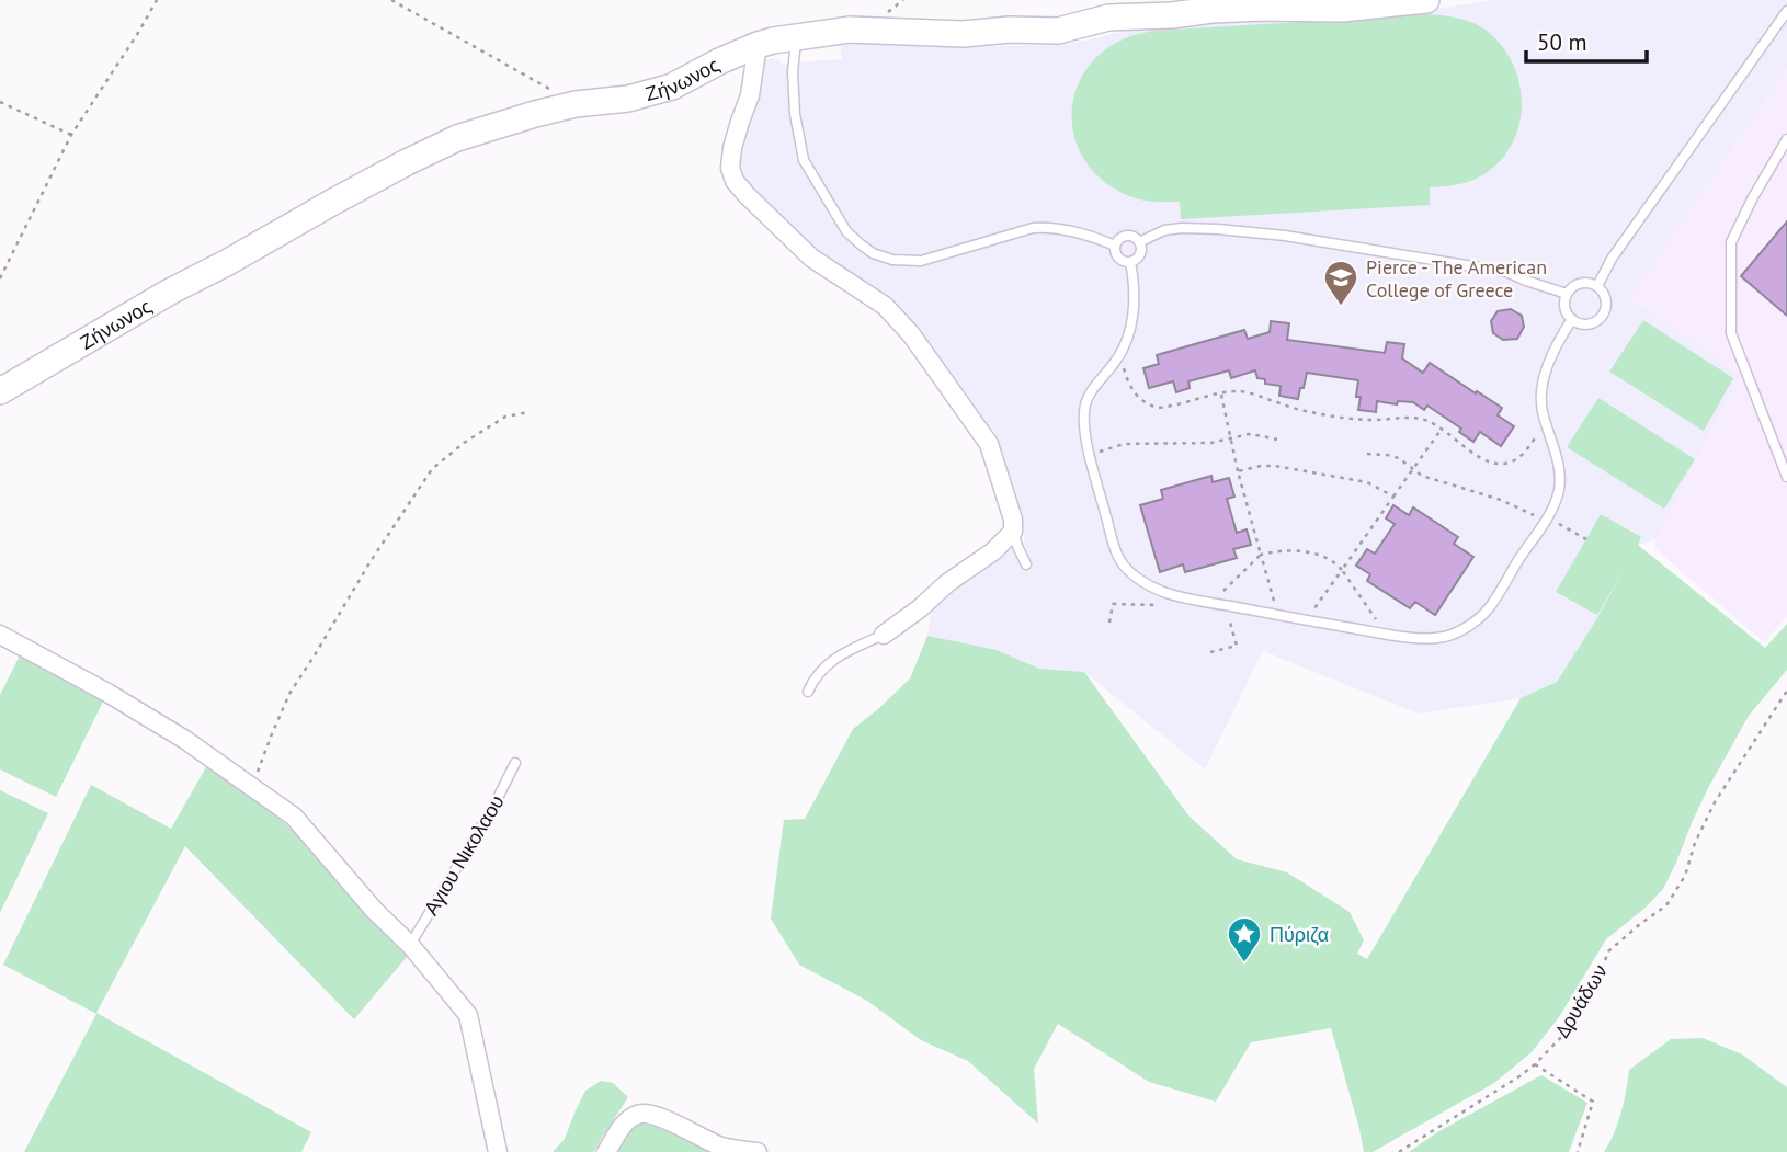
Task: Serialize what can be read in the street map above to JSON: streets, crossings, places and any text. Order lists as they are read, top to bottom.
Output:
{
  "streets": {
    "street": ["Ζήνωνος"],
    "lane": ["Αγιου Νικολαου"],
    "path": ["Δρυάδων"]
  },
  "places": {
    "school or university": ["Pierce - The American College of Greece"],
    "place": ["Πύριζα"]
  },
  "scale_bar": "50 m"
}
